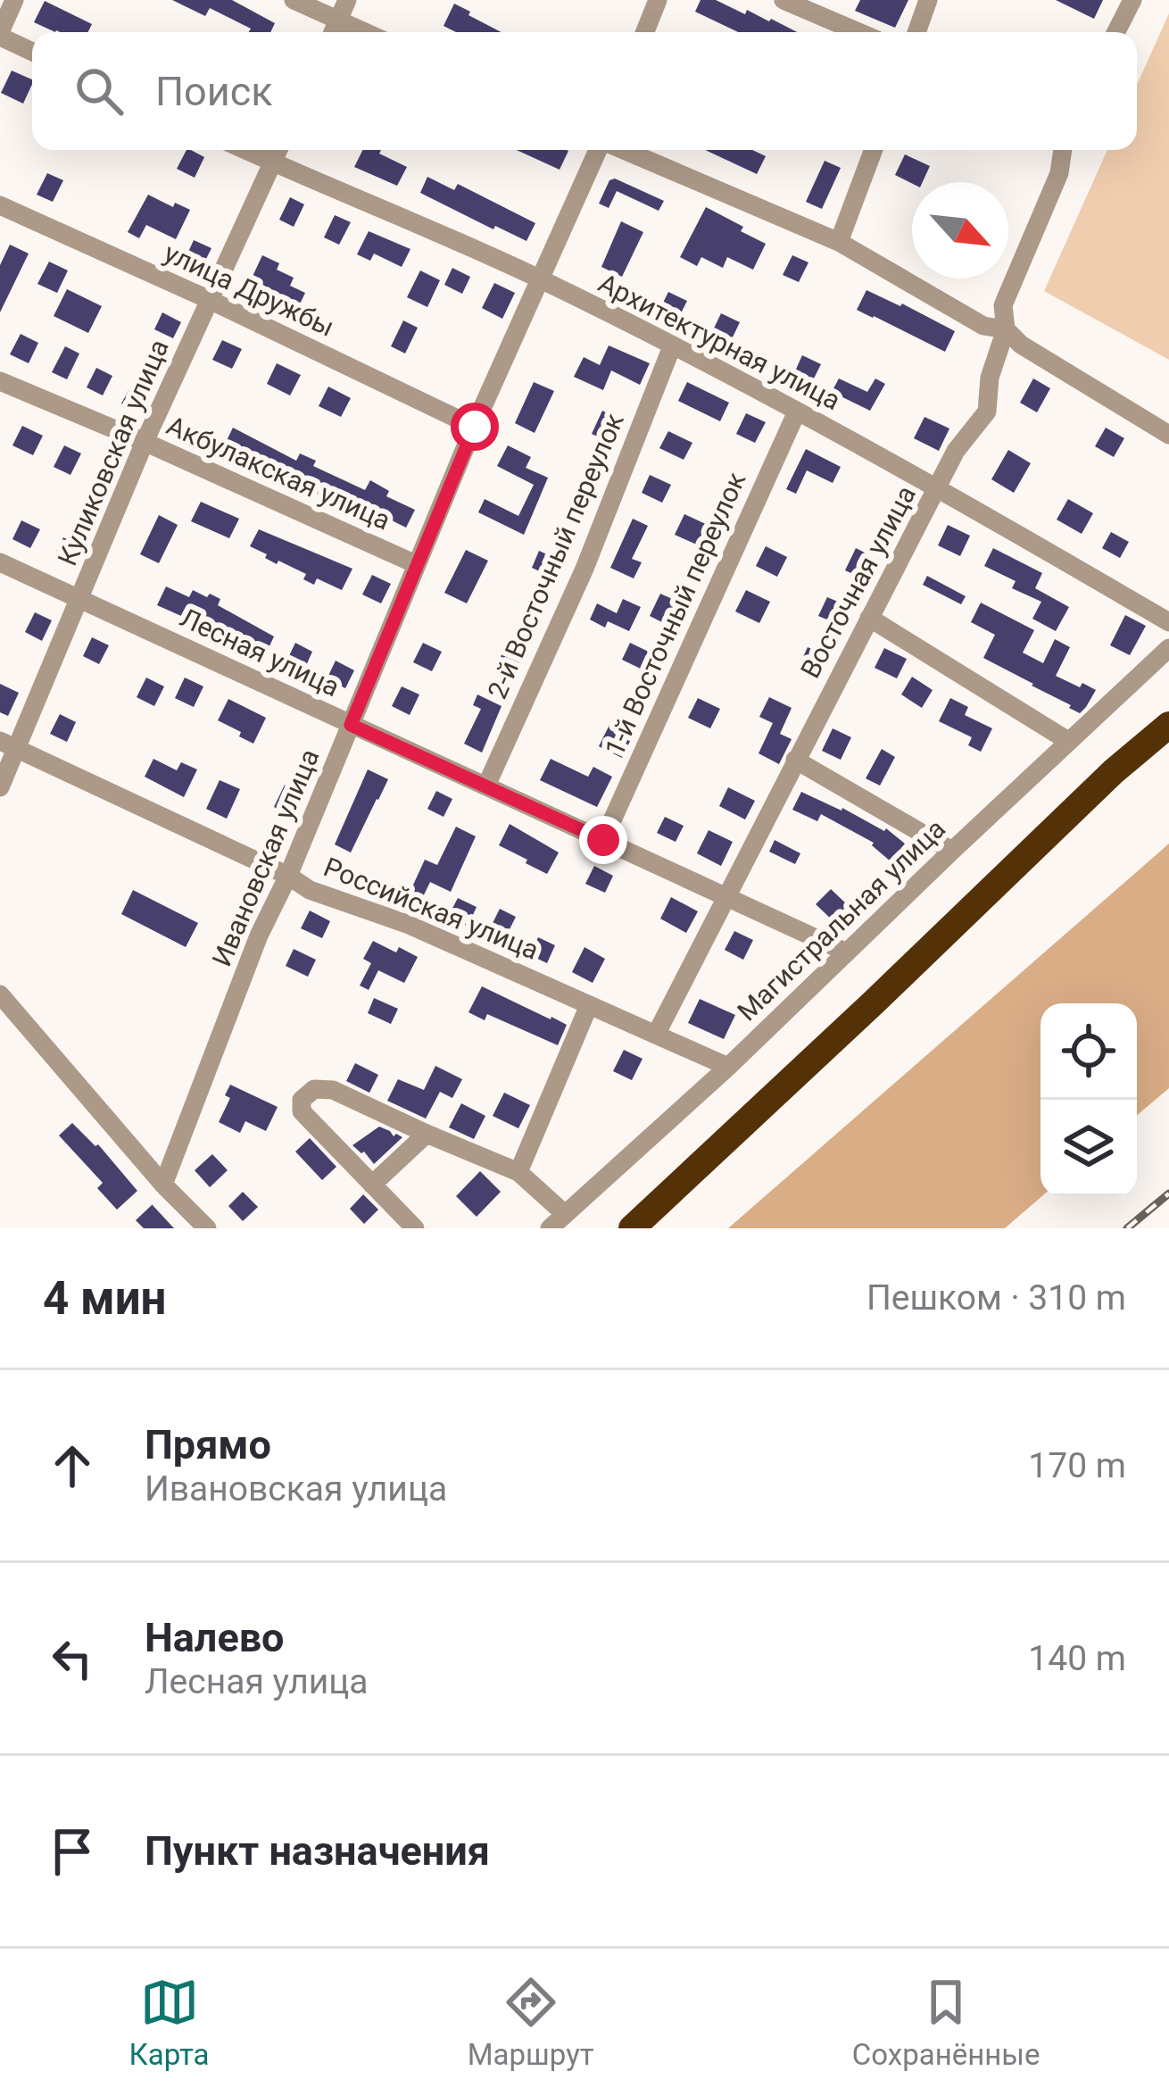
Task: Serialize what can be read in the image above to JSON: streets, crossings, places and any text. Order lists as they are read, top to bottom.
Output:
{
  "streets": {
    "street": [
      "улица Дружбы",
      "Архитектурная улица",
      "Куликовская улица",
      "Акбулакская улица",
      "2-й Восточный переулок",
      "Восточная улица",
      "1-й Восточный переулок",
      "Лесная улица",
      "Ивановская улица",
      "Российская улица",
      "Магистральная улица"
    ]
  },
  "crossings": [
    ["улица Дружбы", "Куликовская улица"],
    ["улица Дружбы", "Ивановская улица"],
    ["Архитектурная улица", "Куликовская улица"],
    ["Архитектурная улица", "2-й Восточный переулок"],
    ["Архитектурная улица", "Восточная улица"],
    ["Архитектурная улица", "1-й Восточный переулок"],
    ["Архитектурная улица", "Ивановская улица"],
    ["Куликовская улица", "Акбулакская улица"],
    ["Куликовская улица", "Лесная улица"],
    ["Куликовская улица", "Российская улица"],
    ["Акбулакская улица", "Ивановская улица"],
    ["2-й Восточный переулок", "Лесная улица"],
    ["Восточная улица", "Лесная улица"],
    ["Восточная улица", "Российская улица"],
    ["1-й Восточный переулок", "Лесная улица"],
    ["Лесная улица", "Ивановская улица"],
    ["Лесная улица", "Магистральная улица"],
    ["Ивановская улица", "Российская улица"],
    ["Российская улица", "Магистральная улица"]
  ],
  "north": "bottom right",
  "page": {
    "search": "Поиск",
    "heading": ["4 мин", "Пешком · 310 m"],
    "list": [
      ["Прямо", "Ивановская улица", "170 m"],
      ["Налево", "Лесная улица", "140 m"],
      "Пункт назначения"
    ],
    "nav": ["Карта", "Маршрут", "Сохранённые"]
  }
}
